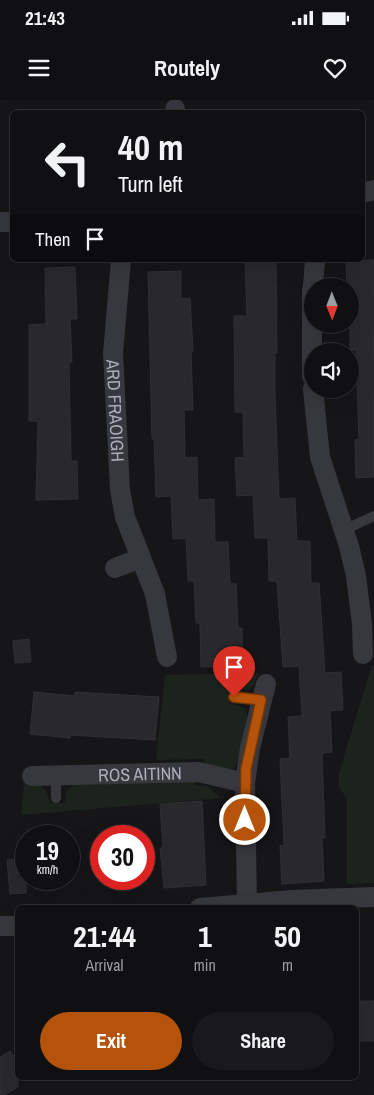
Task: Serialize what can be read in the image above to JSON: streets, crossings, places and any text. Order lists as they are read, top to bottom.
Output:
{
  "streets": {
    "street": ["ARD FRAOIGH", "ROS AITINN"]
  },
  "north": "bottom",
  "page": {
    "status": "21:43",
    "header": "Routely",
    "turn": ["40 m", "Turn left"],
    "then": "Then",
    "speed": "19 km/h",
    "limit": "30",
    "eta": [
      "21:44",
      "Arrival",
      "1",
      "min",
      "50",
      "m"
    ],
    "buttons": ["Exit", "Share"]
  }
}
